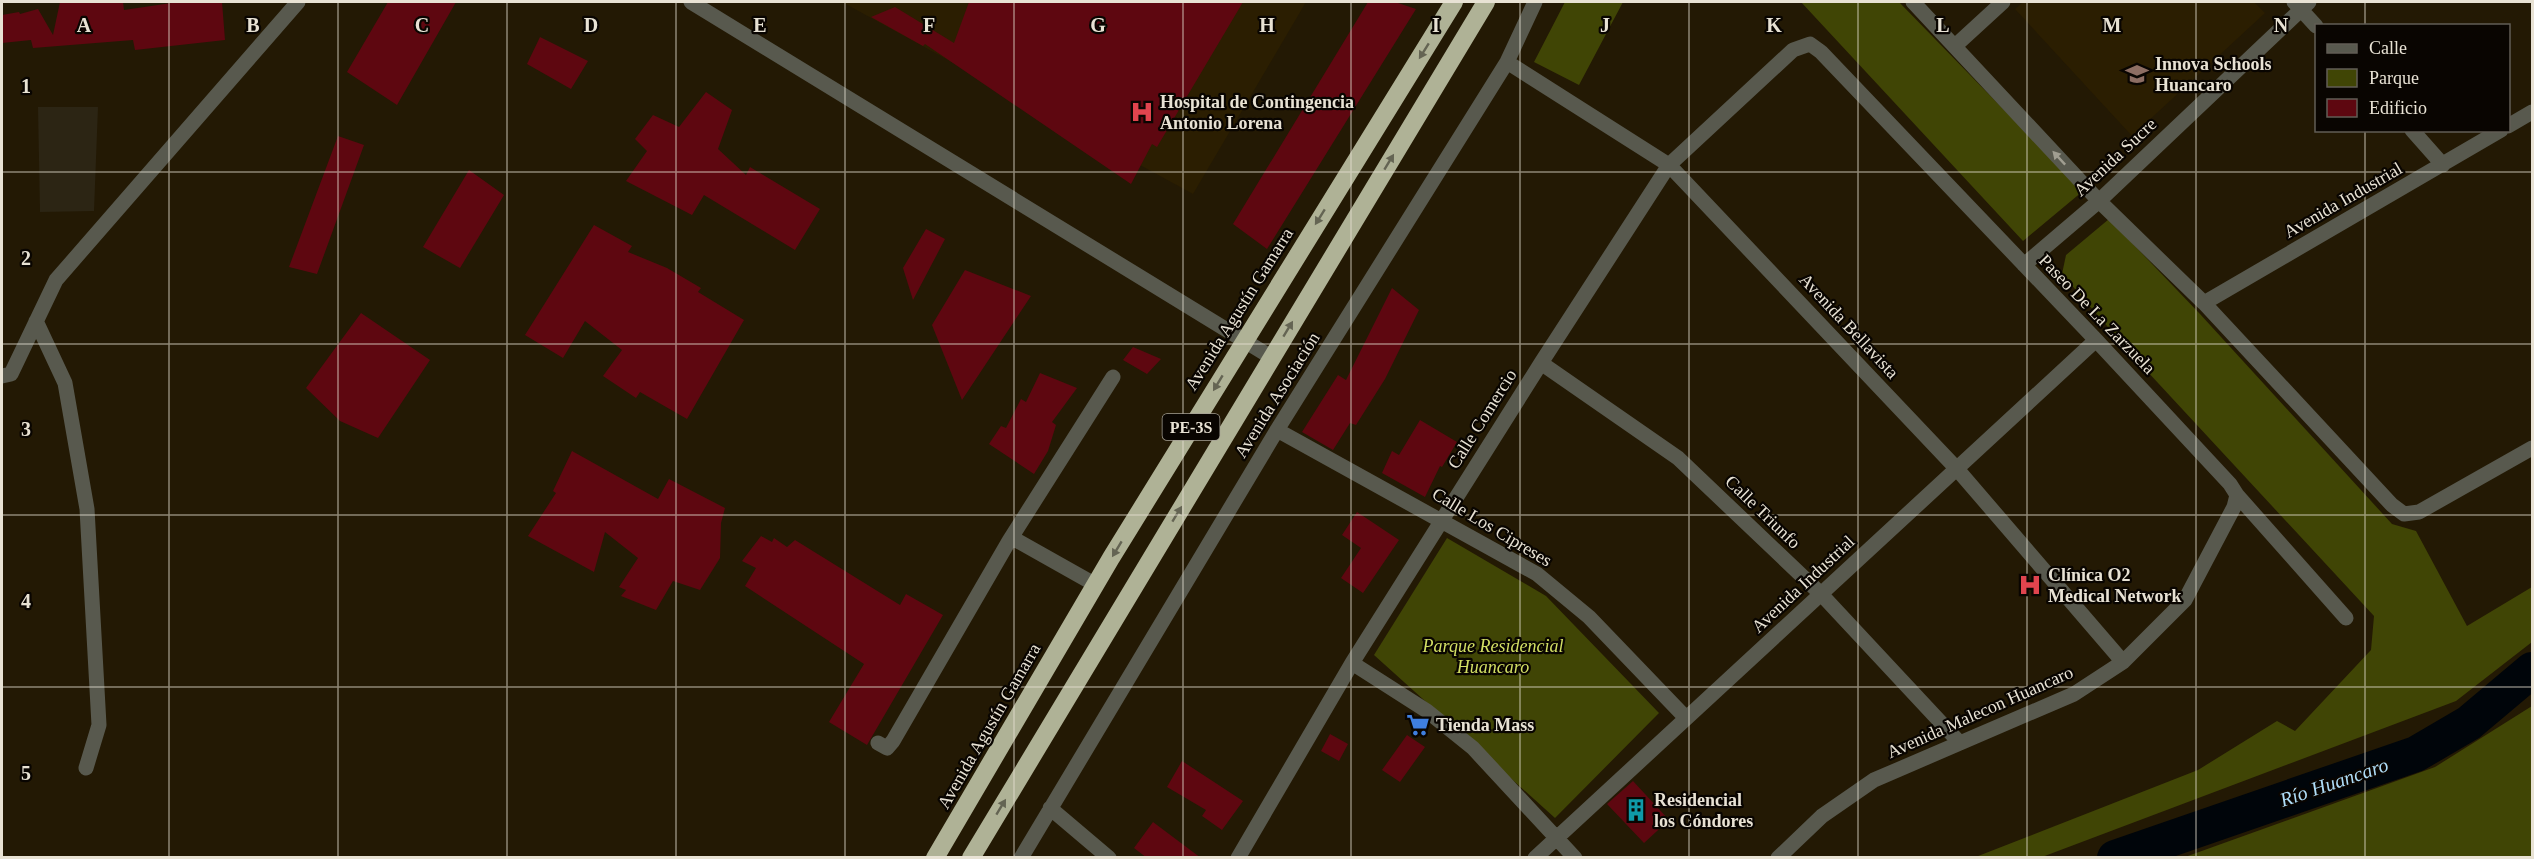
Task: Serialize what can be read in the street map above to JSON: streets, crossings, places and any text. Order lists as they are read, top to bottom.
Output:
{
  "streets": {
    "highway": ["Avenida Agustín Gamarra", "PE-3S"],
    "street": [
      "Avenida Sucre",
      "Avenida Industrial",
      "Paseo De La Zarzuela",
      "Avenida Bellavista",
      "Avenida Asociación",
      "Calle Comercio",
      "Calle Triunfo",
      "Calle Los Cipreses",
      "Avenida Malecon Huancaro"
    ]
  },
  "crossings": [
    ["Avenida Sucre", "Paseo De La Zarzuela"],
    ["Avenida Industrial", "Paseo De La Zarzuela"],
    ["Avenida Industrial", "Avenida Bellavista"],
    ["Avenida Industrial", "Calle Triunfo"],
    ["Avenida Industrial", "Calle Los Cipreses"],
    ["Paseo De La Zarzuela", "Calle Comercio"],
    ["Paseo De La Zarzuela", "Avenida Malecon Huancaro"],
    ["Avenida Bellavista", "Avenida Asociación"],
    ["Avenida Bellavista", "Calle Comercio"],
    ["Avenida Bellavista", "Avenida Malecon Huancaro"],
    ["Avenida Asociación", "Calle Los Cipreses"],
    ["Calle Comercio", "Calle Triunfo"],
    ["Calle Comercio", "Calle Los Cipreses"],
    ["Calle Triunfo", "Avenida Malecon Huancaro"]
  ],
  "water": ["Río Huancaro"],
  "parks": ["Parque Residencial Huancaro"],
  "places": {
    "school or university": ["Innova Schools Huancaro"],
    "hospital": ["Hospital de Contingencia Antonio Lorena", "Clínica O2 Medical Network"],
    "supermarket": ["Tienda Mass"],
    "building": ["Residencial los Cóndores"]
  },
  "legend": ["Calle", "Parque", "Edificio"],
  "grid": {
    "columns": [
      "A",
      "B",
      "C",
      "D",
      "E",
      "F",
      "G",
      "H",
      "I",
      "J",
      "K",
      "L",
      "M",
      "N"
    ],
    "rows": [
      "1",
      "2",
      "3",
      "4",
      "5"
    ]
  }
}
